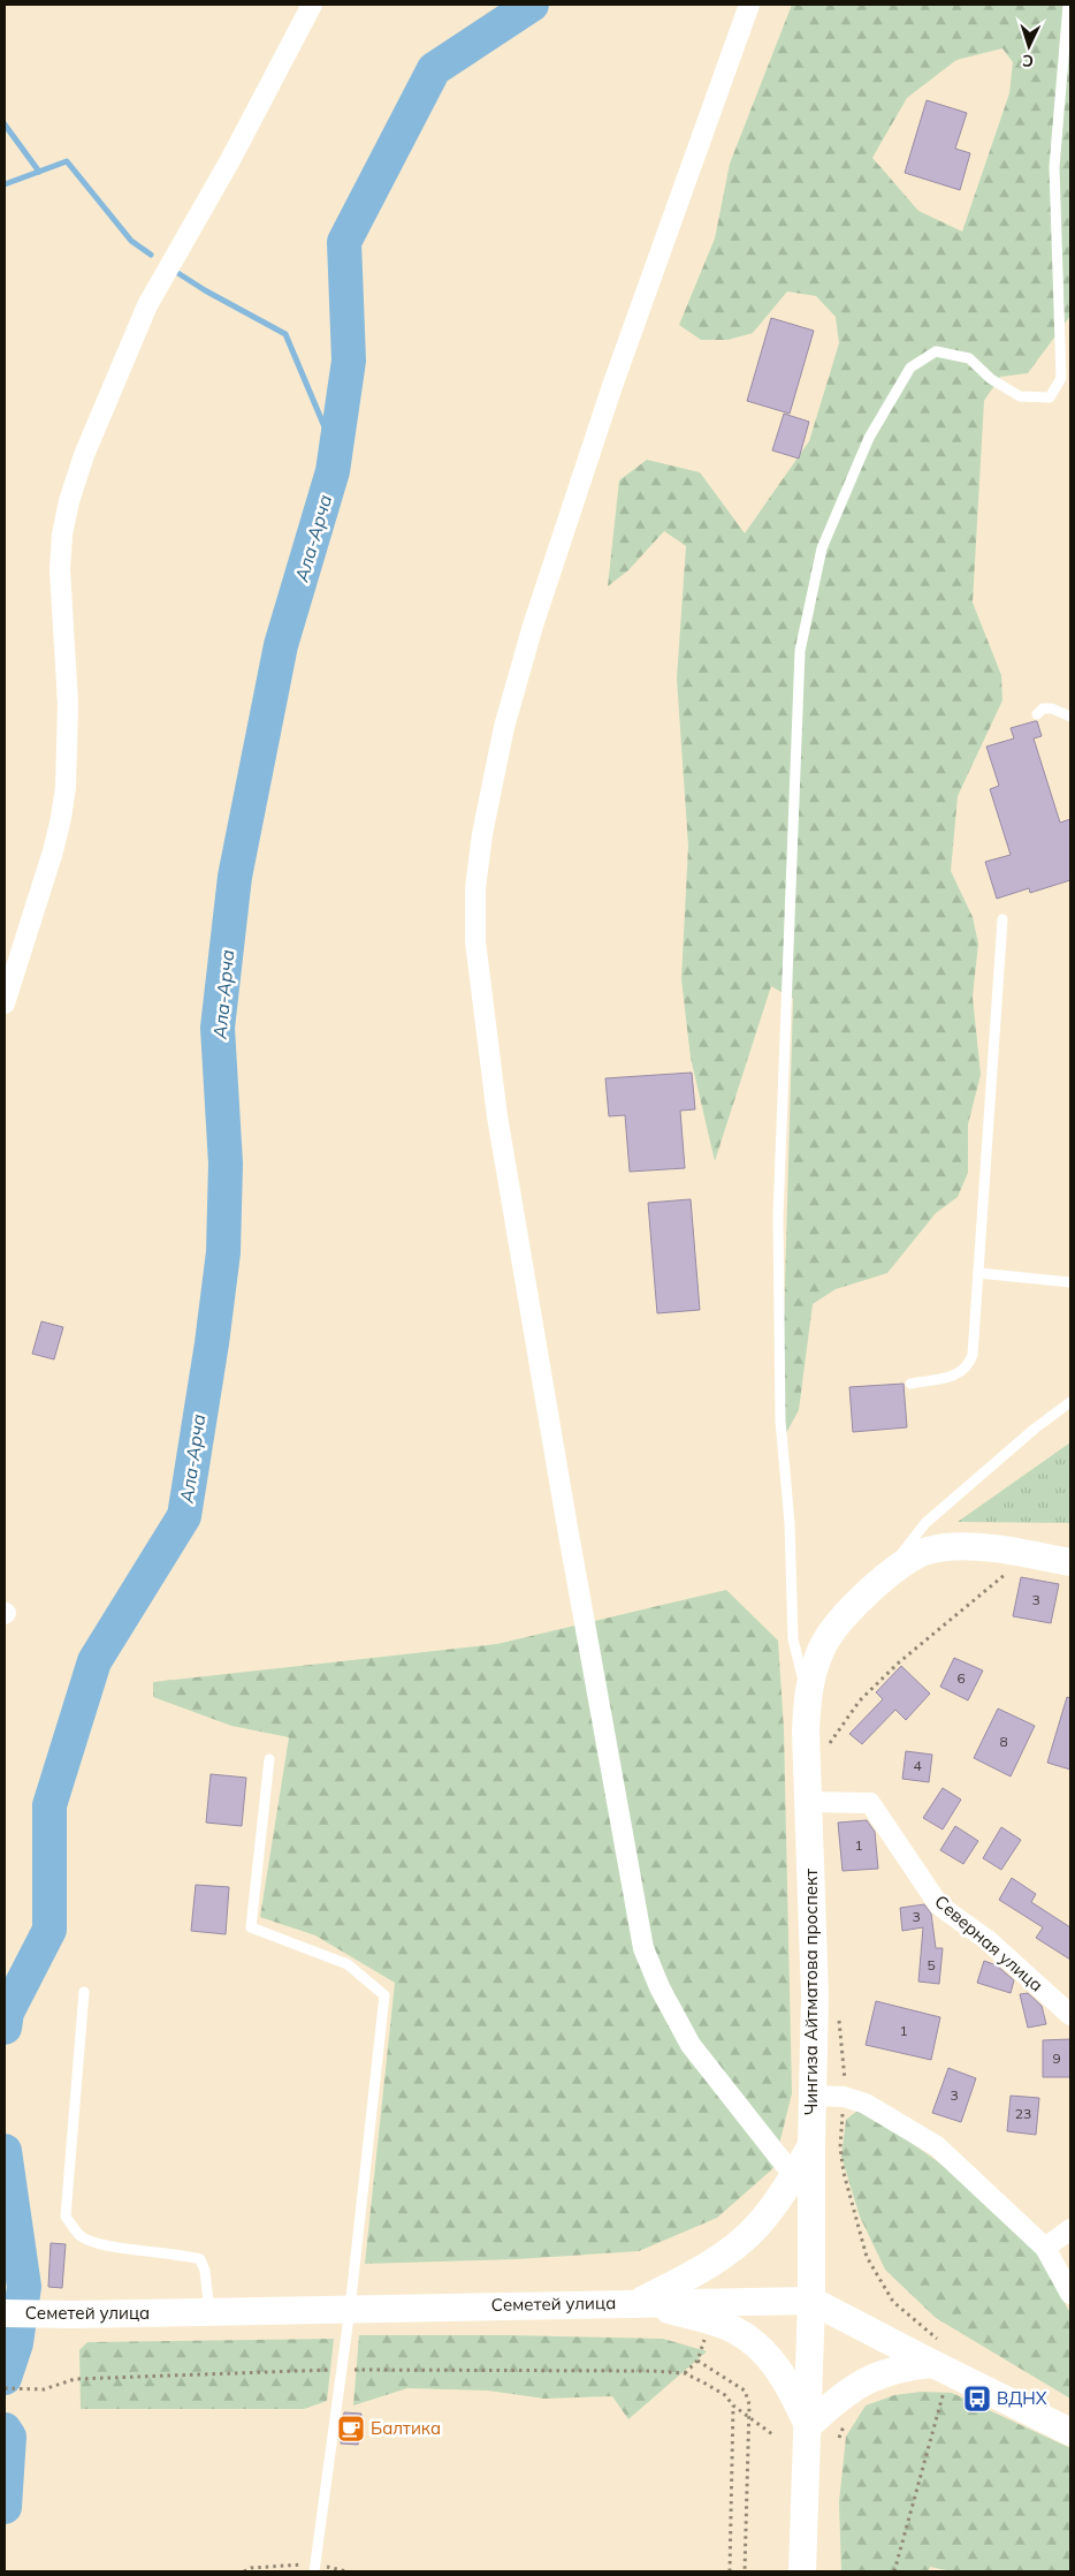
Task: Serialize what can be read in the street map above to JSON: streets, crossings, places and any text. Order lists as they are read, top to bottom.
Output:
{
  "streets": {
    "main road": ["Чингиза Айтматова проспект", "Семетей улица"],
    "street": ["Северная улица"]
  },
  "crossings": [
    ["Северная улица", "Чингиза Айтматова проспект"],
    ["Чингиза Айтматова проспект", "Семетей улица"]
  ],
  "water": ["Ала-Арча"],
  "places": {
    "bus stop": ["ВДНХ"],
    "cafe": ["Балтика"]
  },
  "house_numbers": [
    "3",
    "6",
    "8",
    "4",
    "1",
    "3",
    "5",
    "1",
    "9",
    "3",
    "23"
  ],
  "north": "bottom"
}
